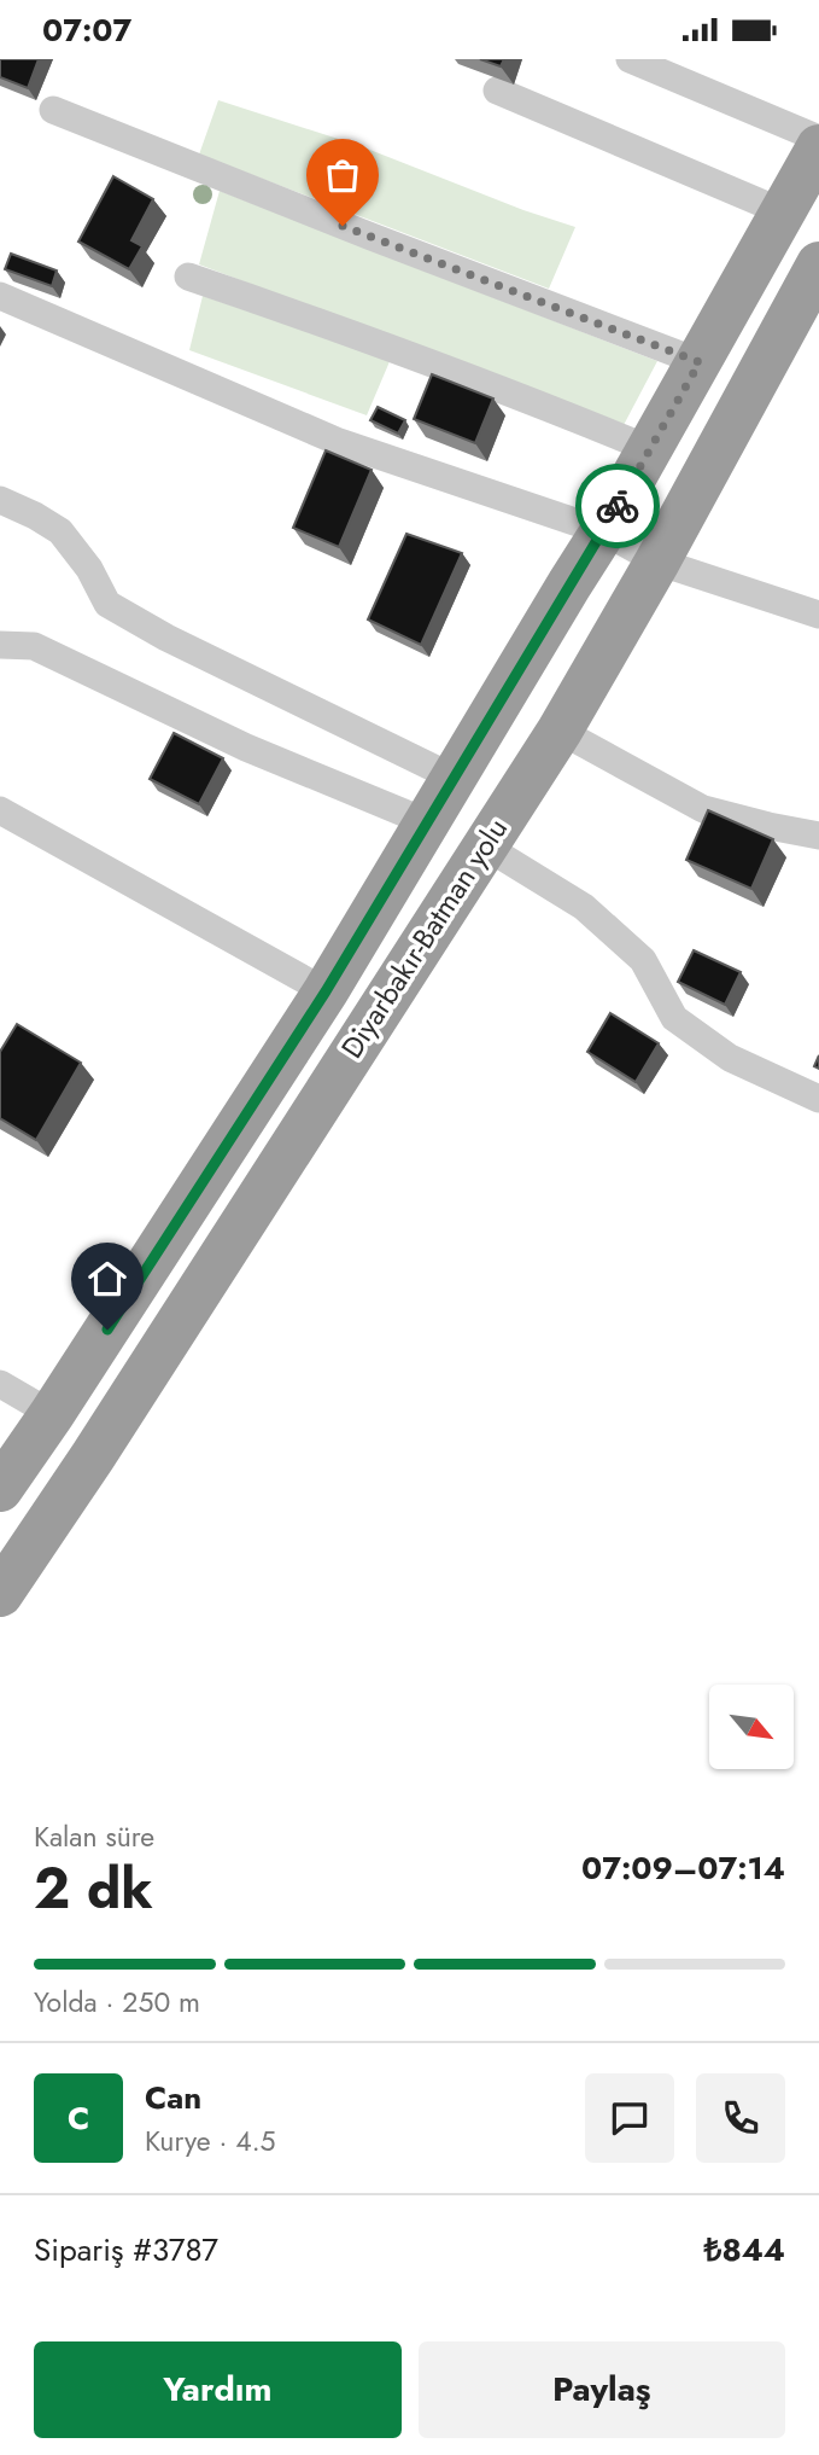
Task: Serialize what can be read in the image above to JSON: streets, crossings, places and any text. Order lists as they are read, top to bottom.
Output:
{
  "streets": {
    "highway": ["Diyarbakır-Batman yolu"]
  },
  "north": "bottom right",
  "page": {
    "status": "07:07",
    "heading": ["2 dk", "Kalan süre", "07:09–07:14"],
    "panel": [
      "Can",
      "Kurye · 4.5",
      "Sipariş #3787",
      "₺844"
    ],
    "bar": "Yolda · 250 m",
    "round": "C",
    "buttons": ["Yardım", "Paylaş"]
  }
}
